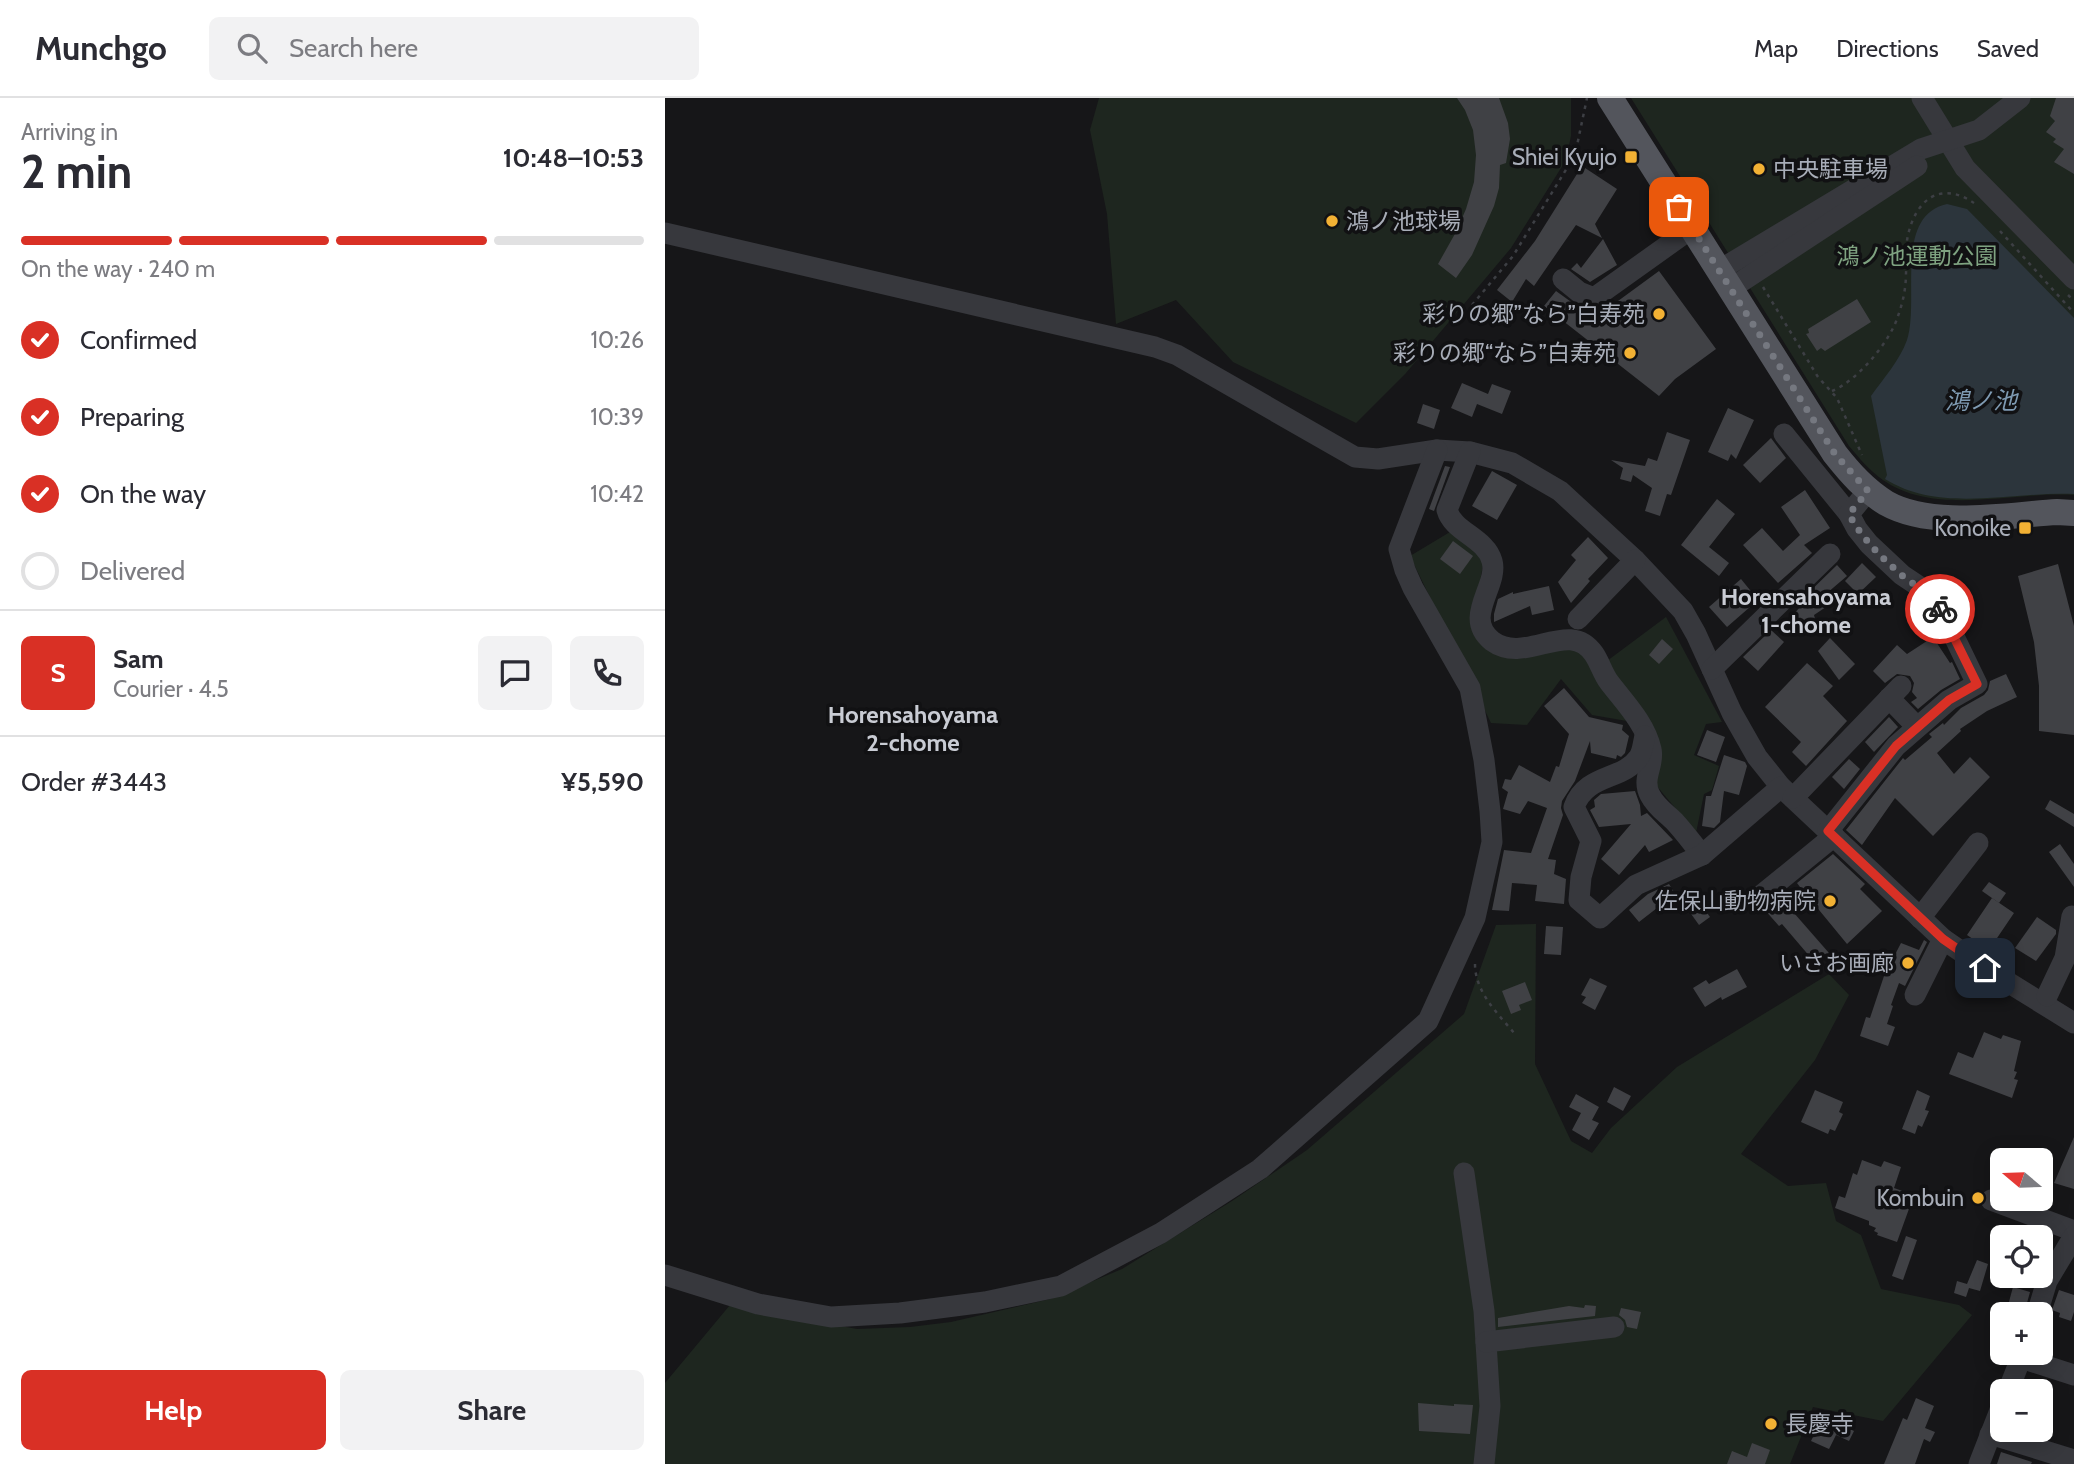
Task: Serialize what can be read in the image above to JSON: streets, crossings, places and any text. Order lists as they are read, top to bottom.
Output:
{
  "districts": ["Horensahoyama 1-chome", "Horensahoyama 2-chome"],
  "water": ["鴻ノ池"],
  "parks": ["鴻ノ池運動公園"],
  "places": {
    "transit": ["Shiei Kyujo", "Konoike"],
    "other": [
      "中央駐車場",
      "鴻ノ池球場",
      "彩りの郷”なら”白寿苑",
      "彩りの郷“なら”白寿苑",
      "佐保山動物病院",
      "いさお画廊",
      "Kombuin",
      "長慶寺"
    ]
  },
  "north": "left",
  "page": {
    "header": "Munchgo",
    "search": "Search here",
    "nav": ["Map", "Directions", "Saved"],
    "heading": ["2 min", "Arriving in", "10:48–10:53"],
    "panel": [
      "Sam",
      "Courier · 4.5",
      "Order #3443",
      "¥5,590"
    ],
    "bar": "On the way · 240 m",
    "list": [
      ["Confirmed", "10:26"],
      ["Preparing", "10:39"],
      ["On the way", "10:42"],
      "Delivered"
    ],
    "round": "S",
    "map_buttons": ["+", "−"],
    "buttons": ["Help", "Share"]
  }
}
